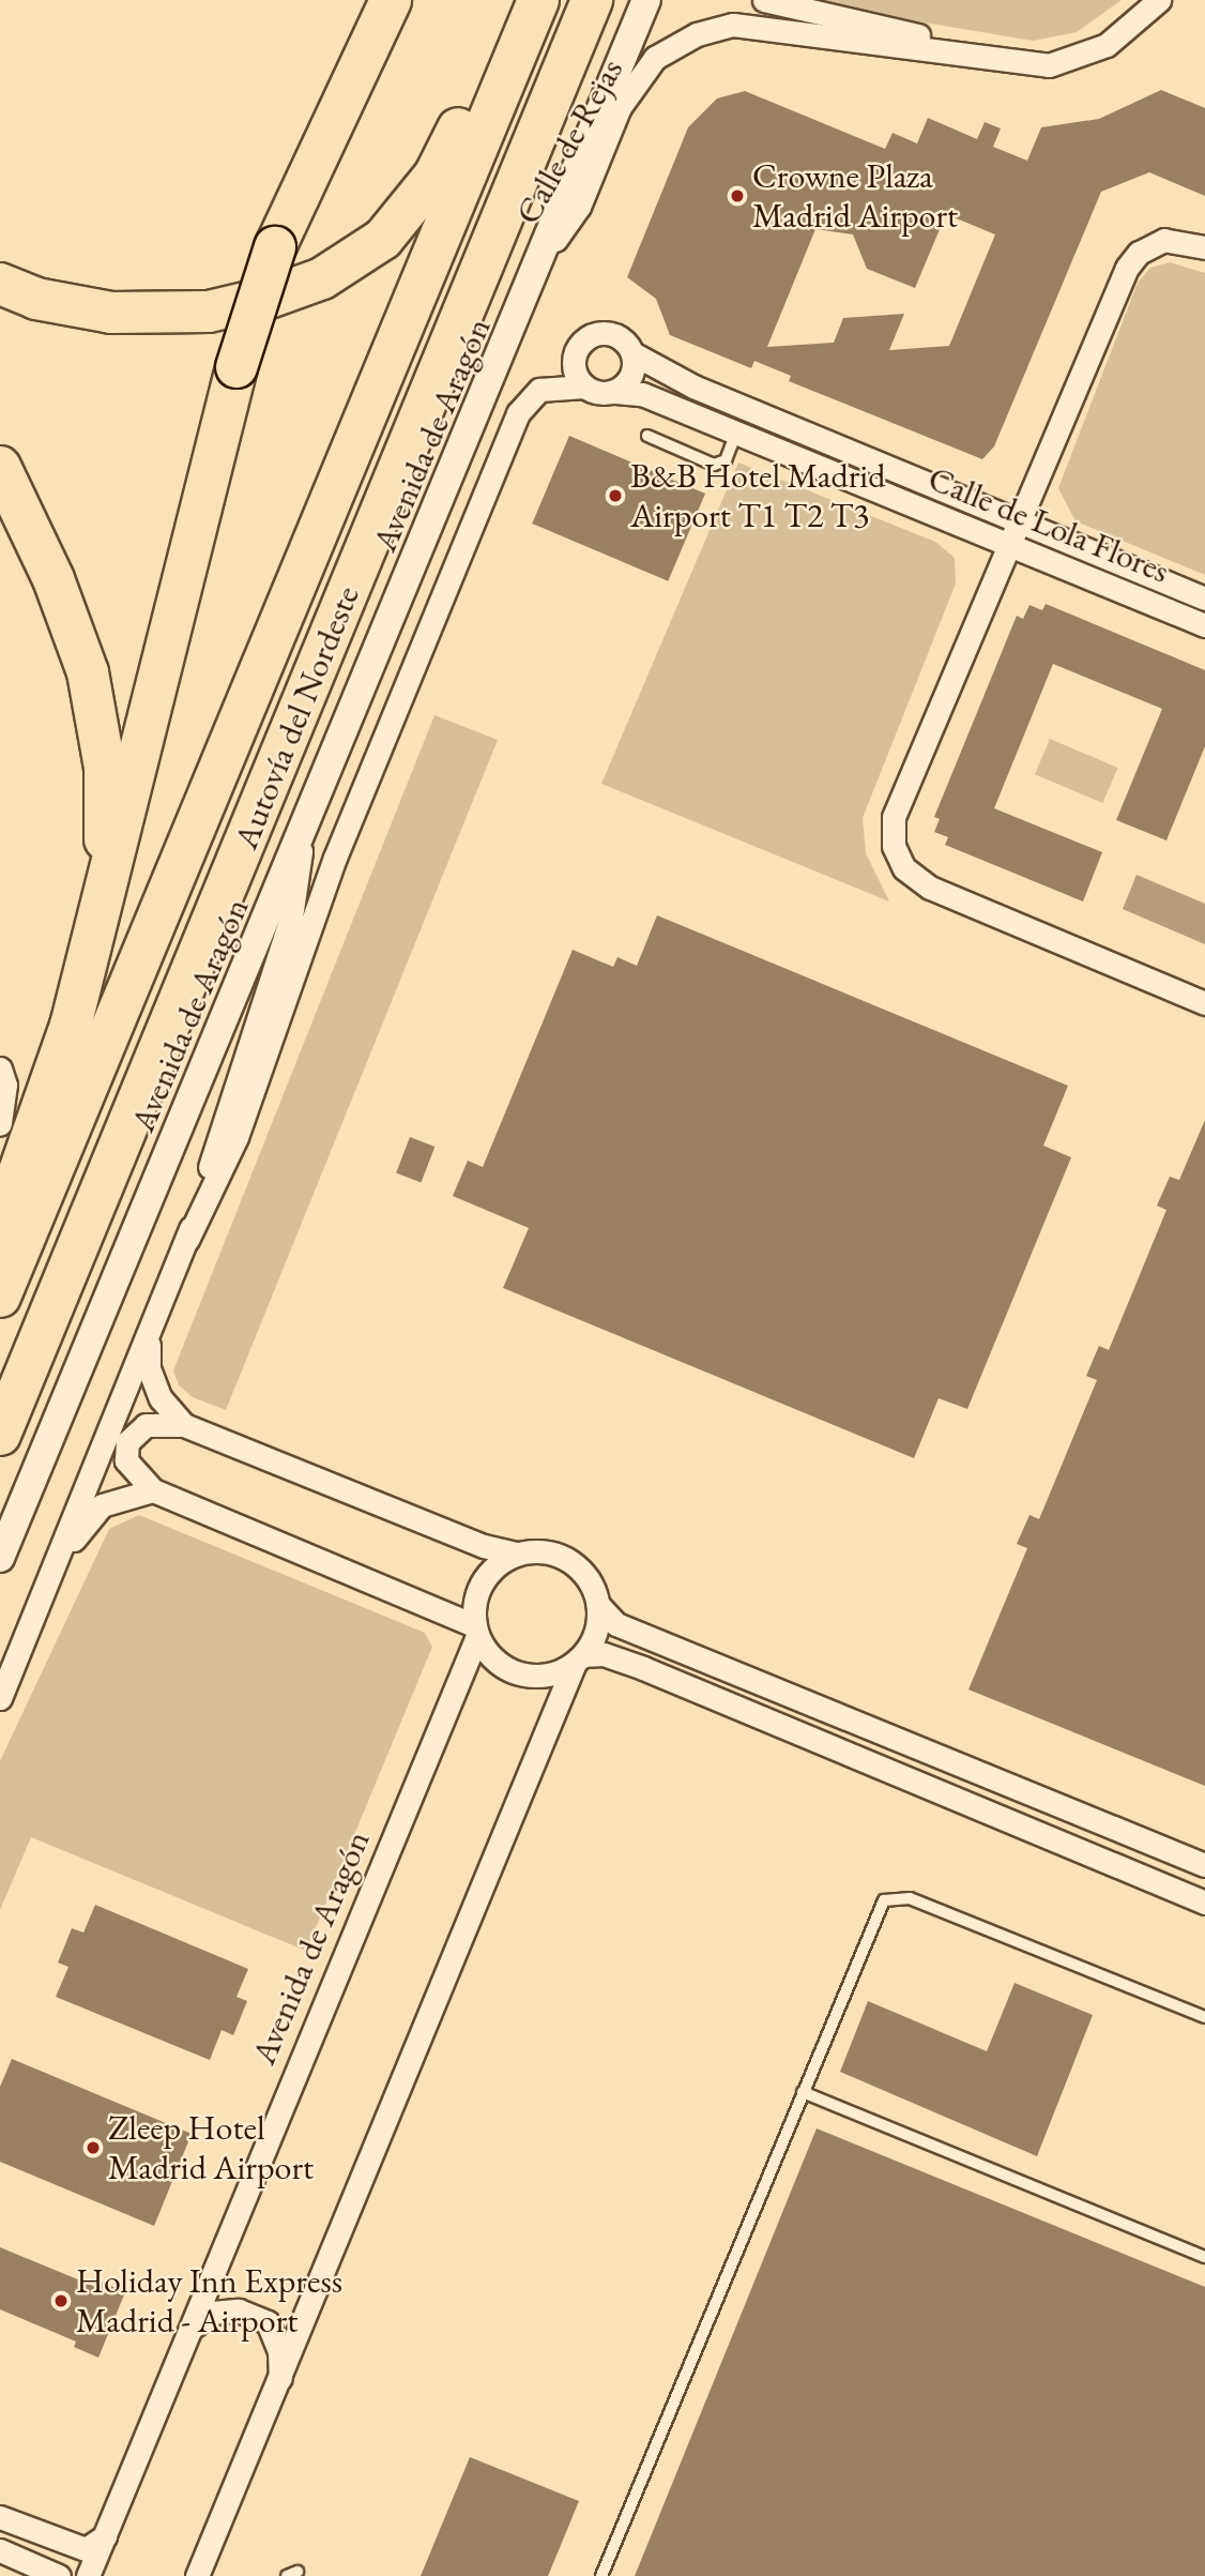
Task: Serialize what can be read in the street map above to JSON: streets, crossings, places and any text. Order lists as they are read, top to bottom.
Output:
{
  "streets": {
    "highway": ["Autovía del Nordeste"],
    "street": ["Calle de Rejas", "Avenida de Aragón", "Calle de Lola Flores"]
  },
  "crossings": [
    ["Calle de Rejas", "Avenida de Aragón"],
    ["Avenida de Aragón", "Calle de Lola Flores"]
  ],
  "places": [
    "Crowne Plaza Madrid Airport",
    "B&B Hotel Madrid Airport T1 T2 T3",
    "Zleep Hotel Madrid Airport",
    "Holiday Inn Express Madrid - Airport"
  ]
}
